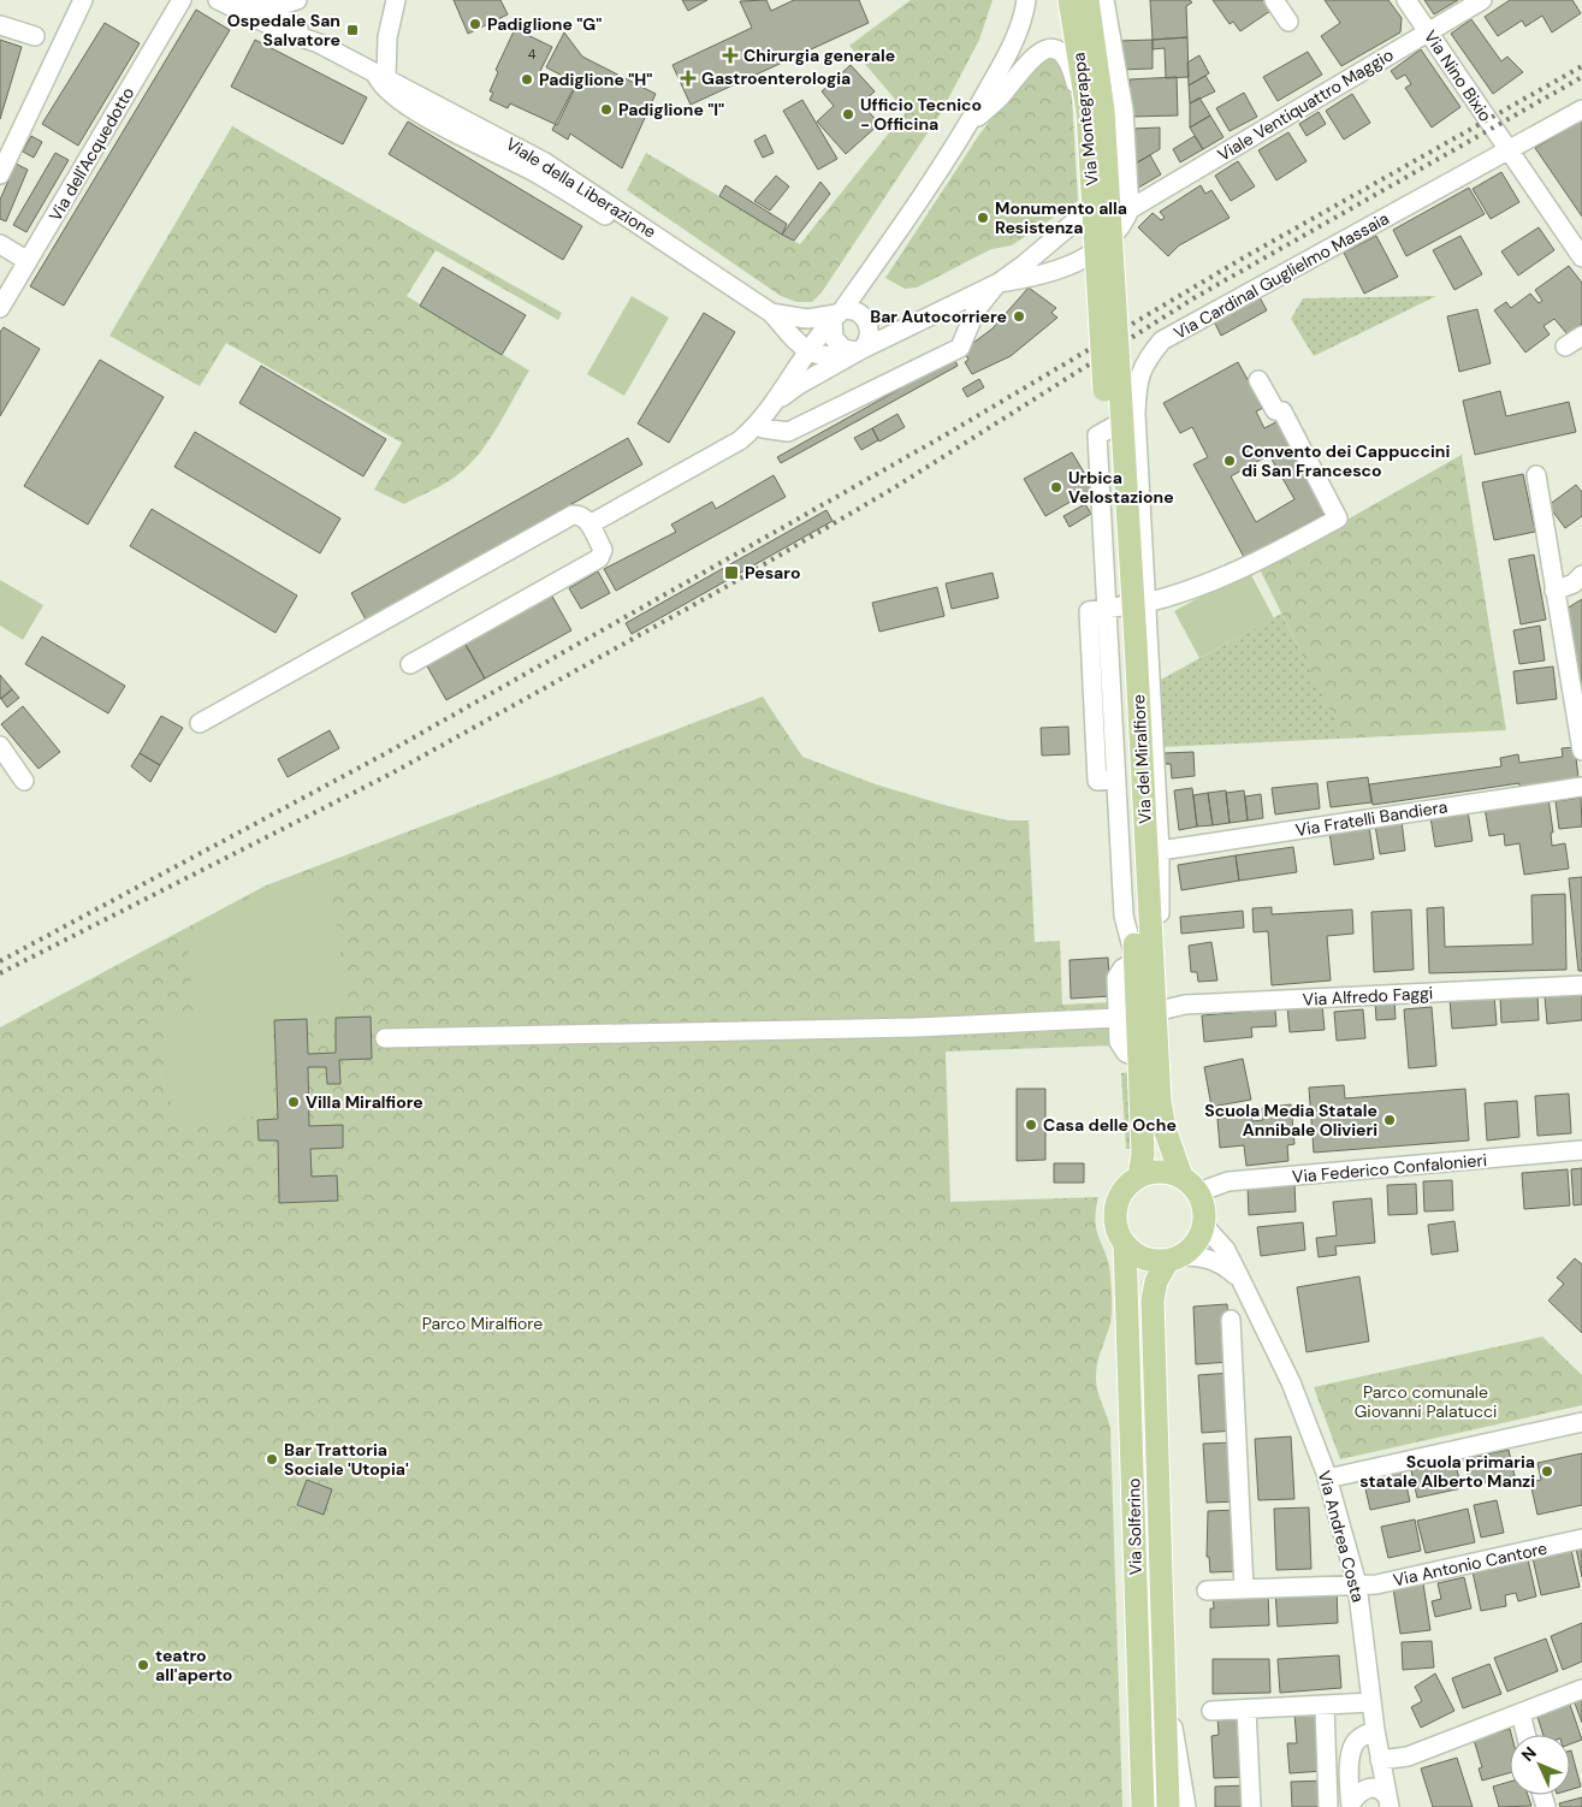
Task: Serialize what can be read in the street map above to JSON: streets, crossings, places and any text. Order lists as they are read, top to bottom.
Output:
{
  "streets": {
    "main road": ["Via Montegrappa", "Via del Miralfiore", "Via Solferino"],
    "street": [
      "Via Nino Bixio",
      "Viale Ventiquattro Maggio",
      "Via dell'Acquedotto",
      "Viale della Liberazione",
      "Via Cardinal Guglielmo Massaia",
      "Via Fratelli Bandiera",
      "Via Alfredo Faggi",
      "Via Federico Confalonieri",
      "Via Andrea Costa",
      "Via Antonio Cantore"
    ]
  },
  "crossings": [
    ["Via Nino Bixio", "Viale Ventiquattro Maggio"],
    ["Via Nino Bixio", "Via Cardinal Guglielmo Massaia"],
    ["Viale Ventiquattro Maggio", "Viale della Liberazione"],
    ["Via Montegrappa", "Via del Miralfiore"],
    ["Via Cardinal Guglielmo Massaia", "Via del Miralfiore"],
    ["Via Cardinal Guglielmo Massaia", "Via Fratelli Bandiera"],
    ["Via del Miralfiore", "Via Alfredo Faggi"],
    ["Via del Miralfiore", "Via Federico Confalonieri"],
    ["Via del Miralfiore", "Via Solferino"],
    ["Via del Miralfiore", "Via Andrea Costa"],
    ["Via Federico Confalonieri", "Via Solferino"],
    ["Via Federico Confalonieri", "Via Andrea Costa"],
    ["Via Solferino", "Via Andrea Costa"],
    ["Via Andrea Costa", "Via Antonio Cantore"]
  ],
  "parks": ["Parco Miralfiore", "Parco comunale Giovanni Palatucci"],
  "places": {
    "other": [
      "Padiglione \"G\"",
      "Padiglione \"H\"",
      "Padiglione \"I\"",
      "Ufficio Tecnico - Officina",
      "Monumento alla Resistenza",
      "Bar Autocorriere",
      "Convento dei Cappuccini di San Francesco",
      "Urbica Velostazione",
      "Villa Miralfiore",
      "Scuola Media Statale Annibale Olivieri",
      "Casa delle Oche",
      "Bar Trattoria Sociale 'Utopia'",
      "Scuola primaria statale Alberto Manzi",
      "teatro all'aperto"
    ],
    "transit": ["Ospedale San Salvatore", "Pesaro"],
    "health": ["Chirurgia generale", "Gastroenterologia"]
  },
  "house_numbers": ["4"],
  "north": "top left"
}
